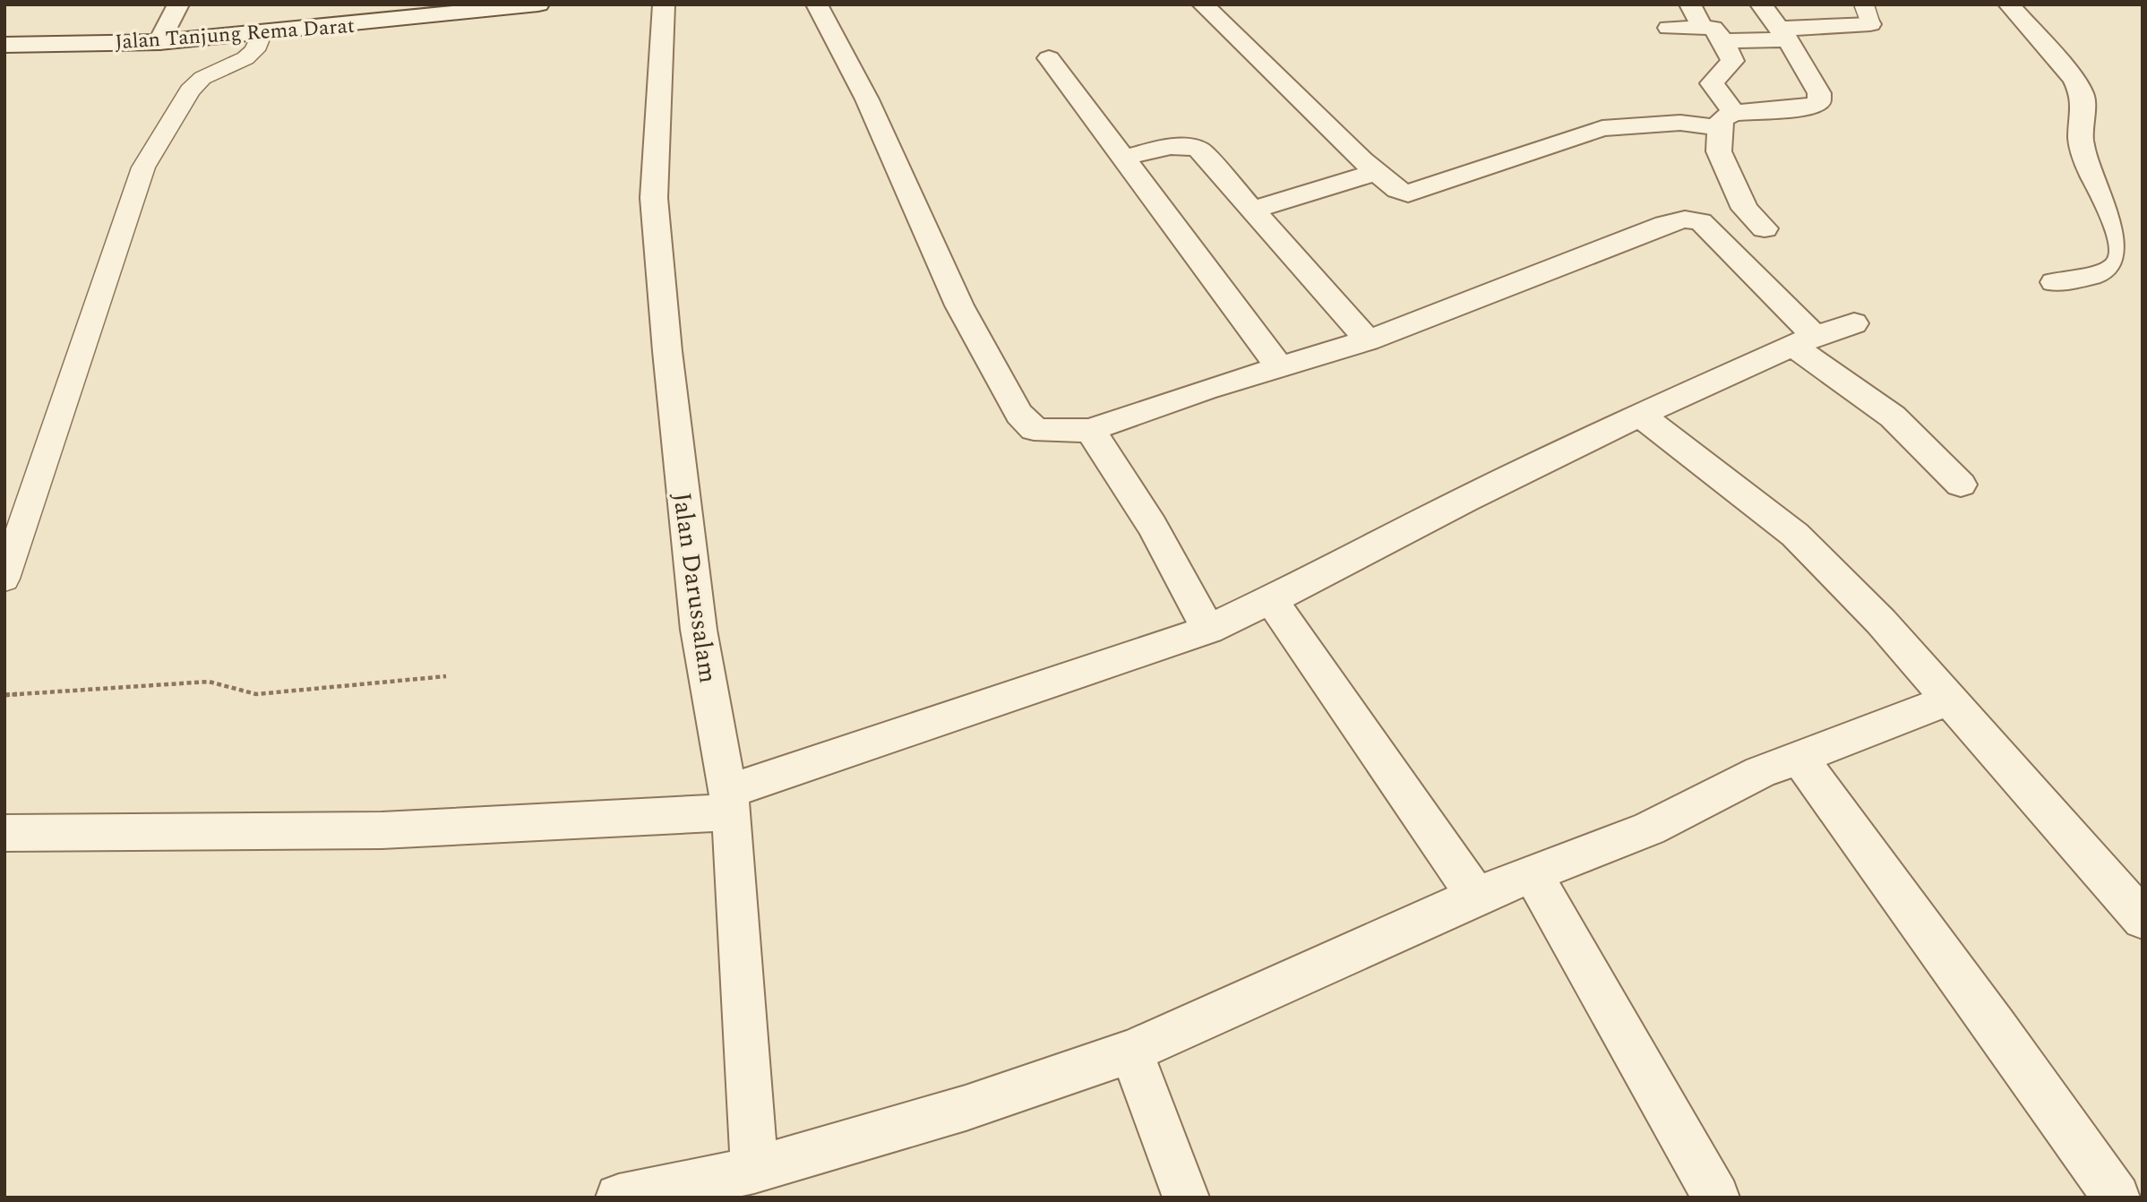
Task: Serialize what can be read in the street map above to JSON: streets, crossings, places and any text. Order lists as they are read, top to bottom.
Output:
{
  "streets": {
    "street": ["Jalan Tanjung Rema Darat", "Jalan Darussalam"]
  }
}
